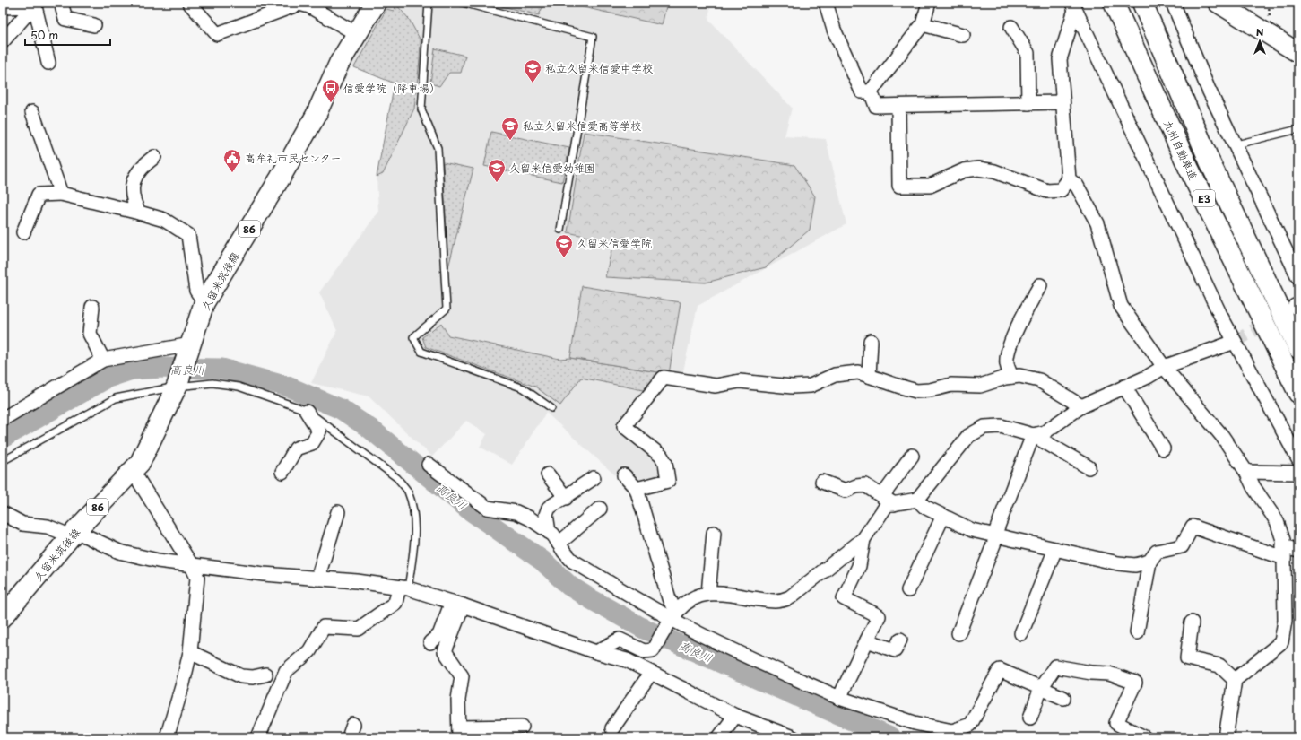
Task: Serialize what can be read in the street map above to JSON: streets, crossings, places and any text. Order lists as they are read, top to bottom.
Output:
{
  "streets": {
    "main road": [
      "九州自動車道",
      "E3",
      "86",
      "久留米筑後線"
    ]
  },
  "water": ["高良川"],
  "places": {
    "school or university": [
      "私立久留米信愛中学校",
      "私立久留米信愛高等学校",
      "久留米信愛幼稚園",
      "久留米信愛学院"
    ],
    "bus stop": ["信愛学院（降車場）"],
    "public building": ["高牟礼市民センター"]
  },
  "scale_bar": "50 m",
  "north": "top"
}
